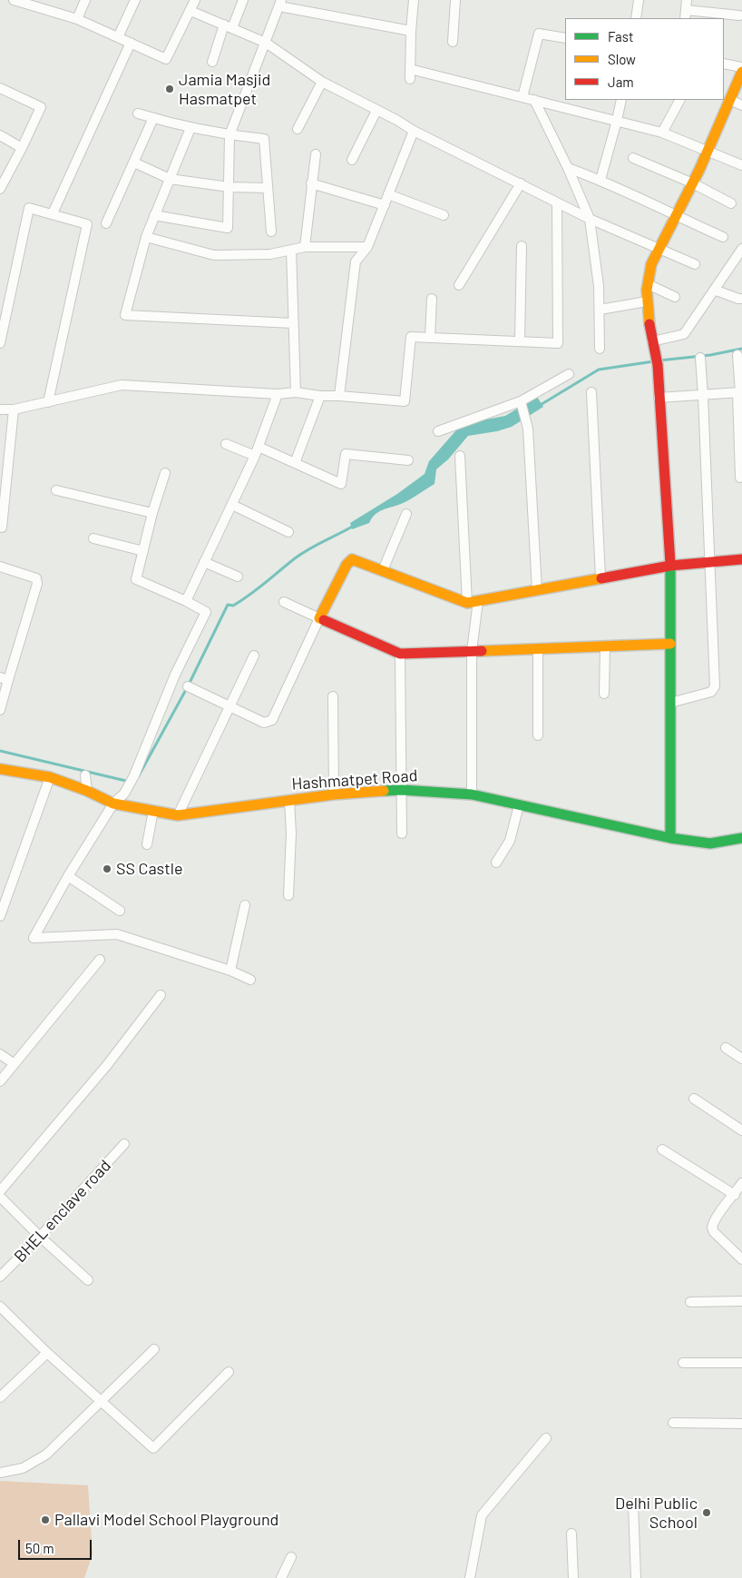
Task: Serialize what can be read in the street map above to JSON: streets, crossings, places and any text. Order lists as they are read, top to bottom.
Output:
{
  "streets": {
    "street": ["Hashmatpet Road", "BHEL enclave road"]
  },
  "places": [
    "Jamia Masjid Hasmatpet",
    "SS Castle",
    "Delhi Public School",
    "Pallavi Model School Playground"
  ],
  "legend": ["Fast", "Slow", "Jam"],
  "scale_bar": "50 m"
}
